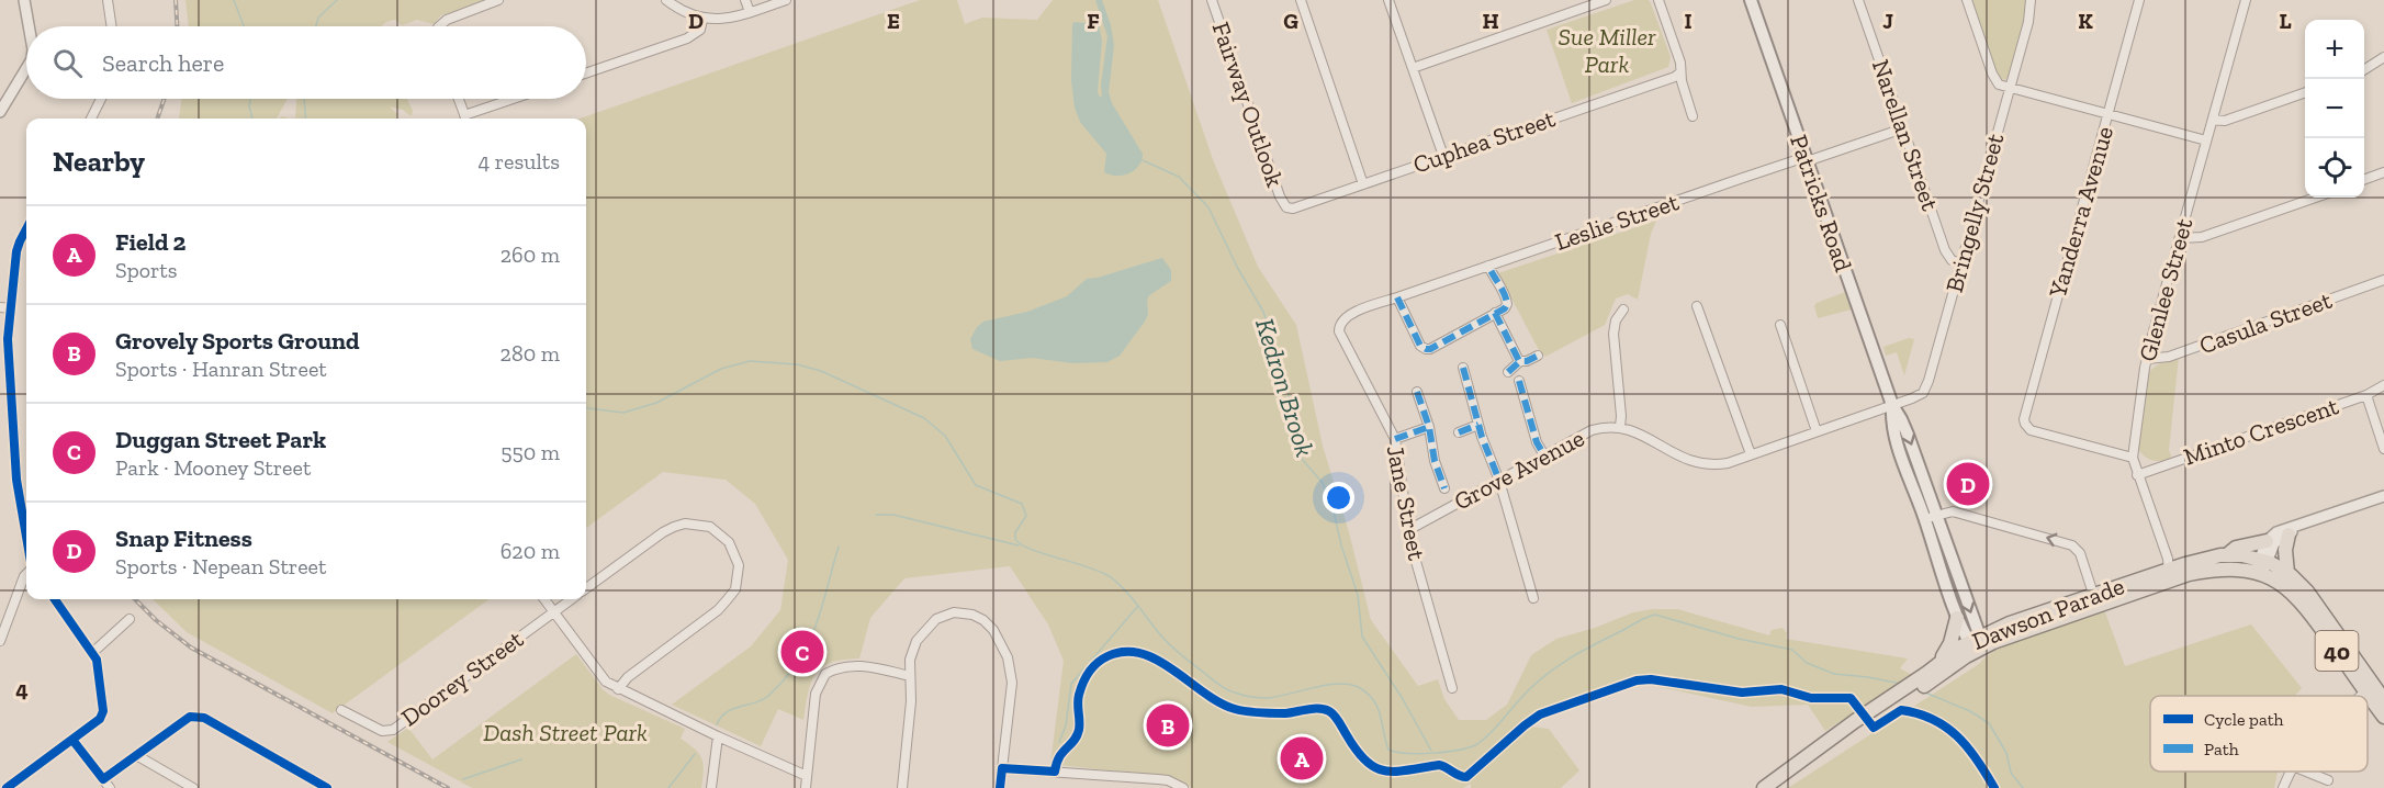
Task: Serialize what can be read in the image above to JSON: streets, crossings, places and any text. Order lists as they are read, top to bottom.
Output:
{
  "streets": {
    "main road": ["Patricks Road", "Dawson Parade", "40"],
    "street": [
      "Fairway Outlook",
      "Narellan Street",
      "Cuphea Street",
      "Yanderra Avenue",
      "Bringelly Street",
      "Leslie Street",
      "Glenlee Street",
      "Casula Street",
      "Minto Crescent",
      "Grove Avenue",
      "Jane Street",
      "Doorey Street"
    ]
  },
  "crossings": [
    ["Fairway Outlook", "Cuphea Street"],
    ["Narellan Street", "Bringelly Street"],
    ["Narellan Street", "Leslie Street"],
    ["Patricks Road", "Bringelly Street"],
    ["Patricks Road", "Leslie Street"],
    ["Patricks Road", "Dawson Parade"],
    ["Yanderra Avenue", "Glenlee Street"],
    ["Leslie Street", "Jane Street"],
    ["Glenlee Street", "Casula Street"],
    ["Glenlee Street", "Minto Crescent"],
    ["Glenlee Street", "Dawson Parade"],
    ["Grove Avenue", "Jane Street"],
    ["Dawson Parade", "40"]
  ],
  "water": ["Kedron Brook"],
  "parks": ["Sue Miller Park", "Dash Street Park"],
  "legend": ["Cycle path", "Path"],
  "page": {
    "map_buttons": ["+", "−"],
    "search": "Search here",
    "heading": ["Nearby", "4 results"],
    "list": [
      {
        "mark": "A",
        "name": "Field 2",
        "note": "Sports",
        "value": "260 m"
      },
      {
        "mark": "B",
        "name": "Grovely Sports Ground",
        "note": "Sports · Hanran Street",
        "value": "280 m"
      },
      {
        "mark": "C",
        "name": "Duggan Street Park",
        "note": "Park · Mooney Street",
        "value": "550 m"
      },
      {
        "mark": "D",
        "name": "Snap Fitness",
        "note": "Sports · Nepean Street",
        "value": "620 m"
      }
    ],
    "pins": [
      "D",
      "C",
      "B",
      "A"
    ]
  },
  "grid": {
    "columns": [
      "D",
      "E",
      "F",
      "G",
      "H",
      "I",
      "J",
      "K",
      "L"
    ],
    "rows": ["4"]
  }
}
